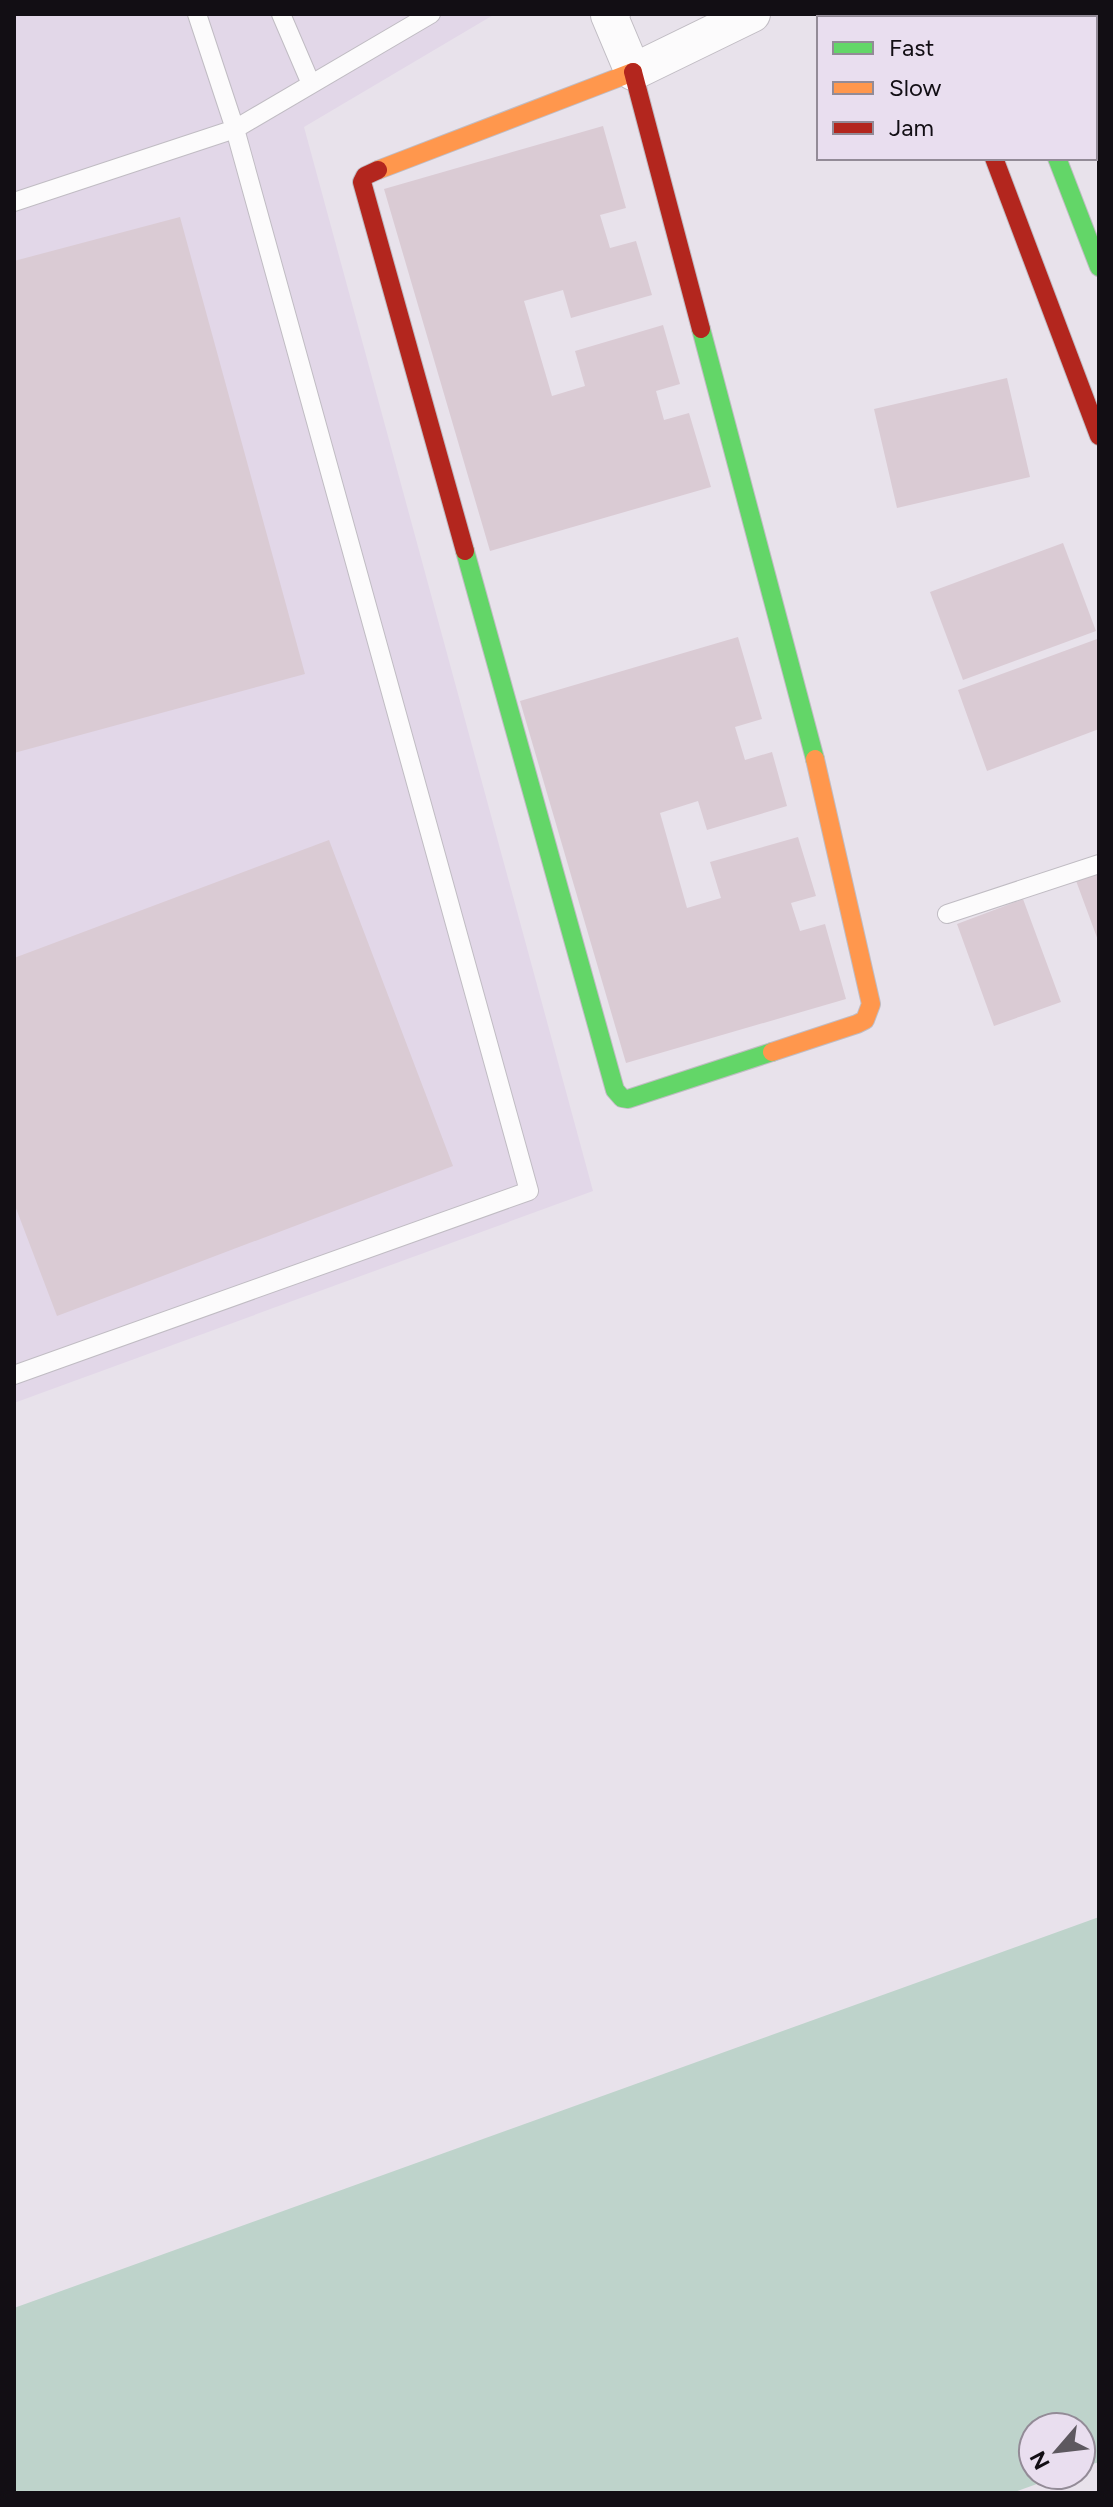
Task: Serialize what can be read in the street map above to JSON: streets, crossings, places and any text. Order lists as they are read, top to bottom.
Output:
{
  "legend": ["Fast", "Slow", "Jam"],
  "north": "bottom left"
}
